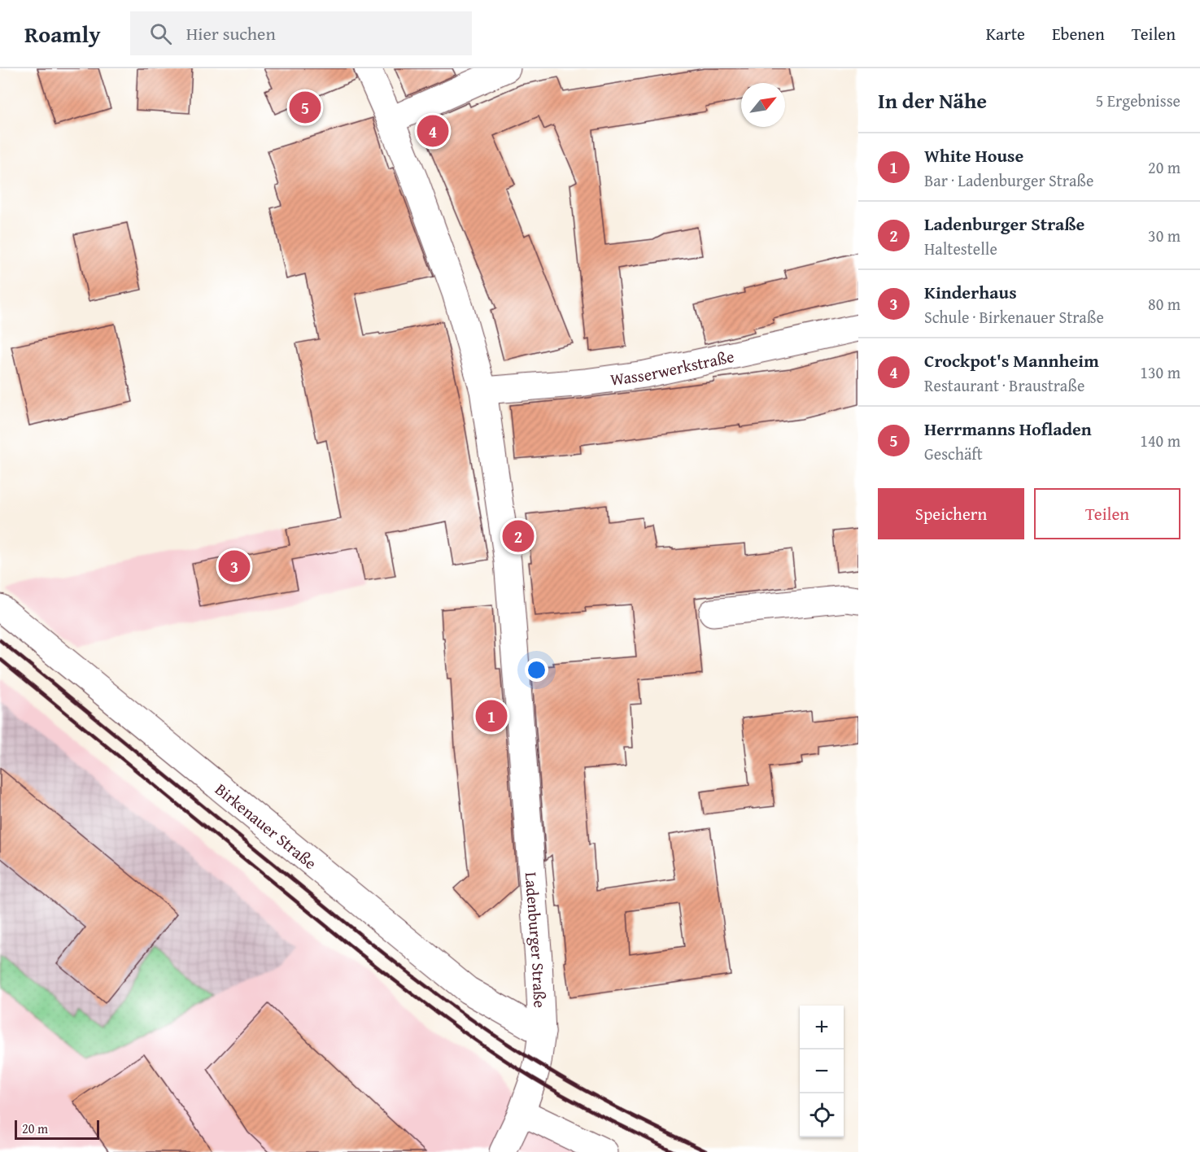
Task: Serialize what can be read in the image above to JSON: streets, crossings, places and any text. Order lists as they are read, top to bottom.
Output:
{
  "streets": {
    "street": ["Wasserwerkstraße", "Birkenauer Straße", "Ladenburger Straße"]
  },
  "crossings": [
    ["Wasserwerkstraße", "Ladenburger Straße"],
    ["Birkenauer Straße", "Ladenburger Straße"]
  ],
  "scale_bar": "20 m",
  "north": "top right",
  "page": {
    "header": "Roamly",
    "search": "Hier suchen",
    "nav": ["Karte", "Ebenen", "Teilen"],
    "heading": ["In der Nähe", "5 Ergebnisse"],
    "pins": [
      "5",
      "4",
      "2",
      "3",
      "1"
    ],
    "list": [
      {
        "mark": "1",
        "name": "White House",
        "note": "Bar · Ladenburger Straße",
        "value": "20 m"
      },
      {
        "mark": "2",
        "name": "Ladenburger Straße",
        "note": "Haltestelle",
        "value": "30 m"
      },
      {
        "mark": "3",
        "name": "Kinderhaus",
        "note": "Schule · Birkenauer Straße",
        "value": "80 m"
      },
      {
        "mark": "4",
        "name": "Crockpot's Mannheim",
        "note": "Restaurant · Braustraße",
        "value": "130 m"
      },
      {
        "mark": "5",
        "name": "Herrmanns Hofladen",
        "note": "Geschäft",
        "value": "140 m"
      }
    ],
    "buttons": ["Speichern", "Teilen"],
    "map_buttons": ["+", "−"],
    "scale": "20 m"
  }
}
